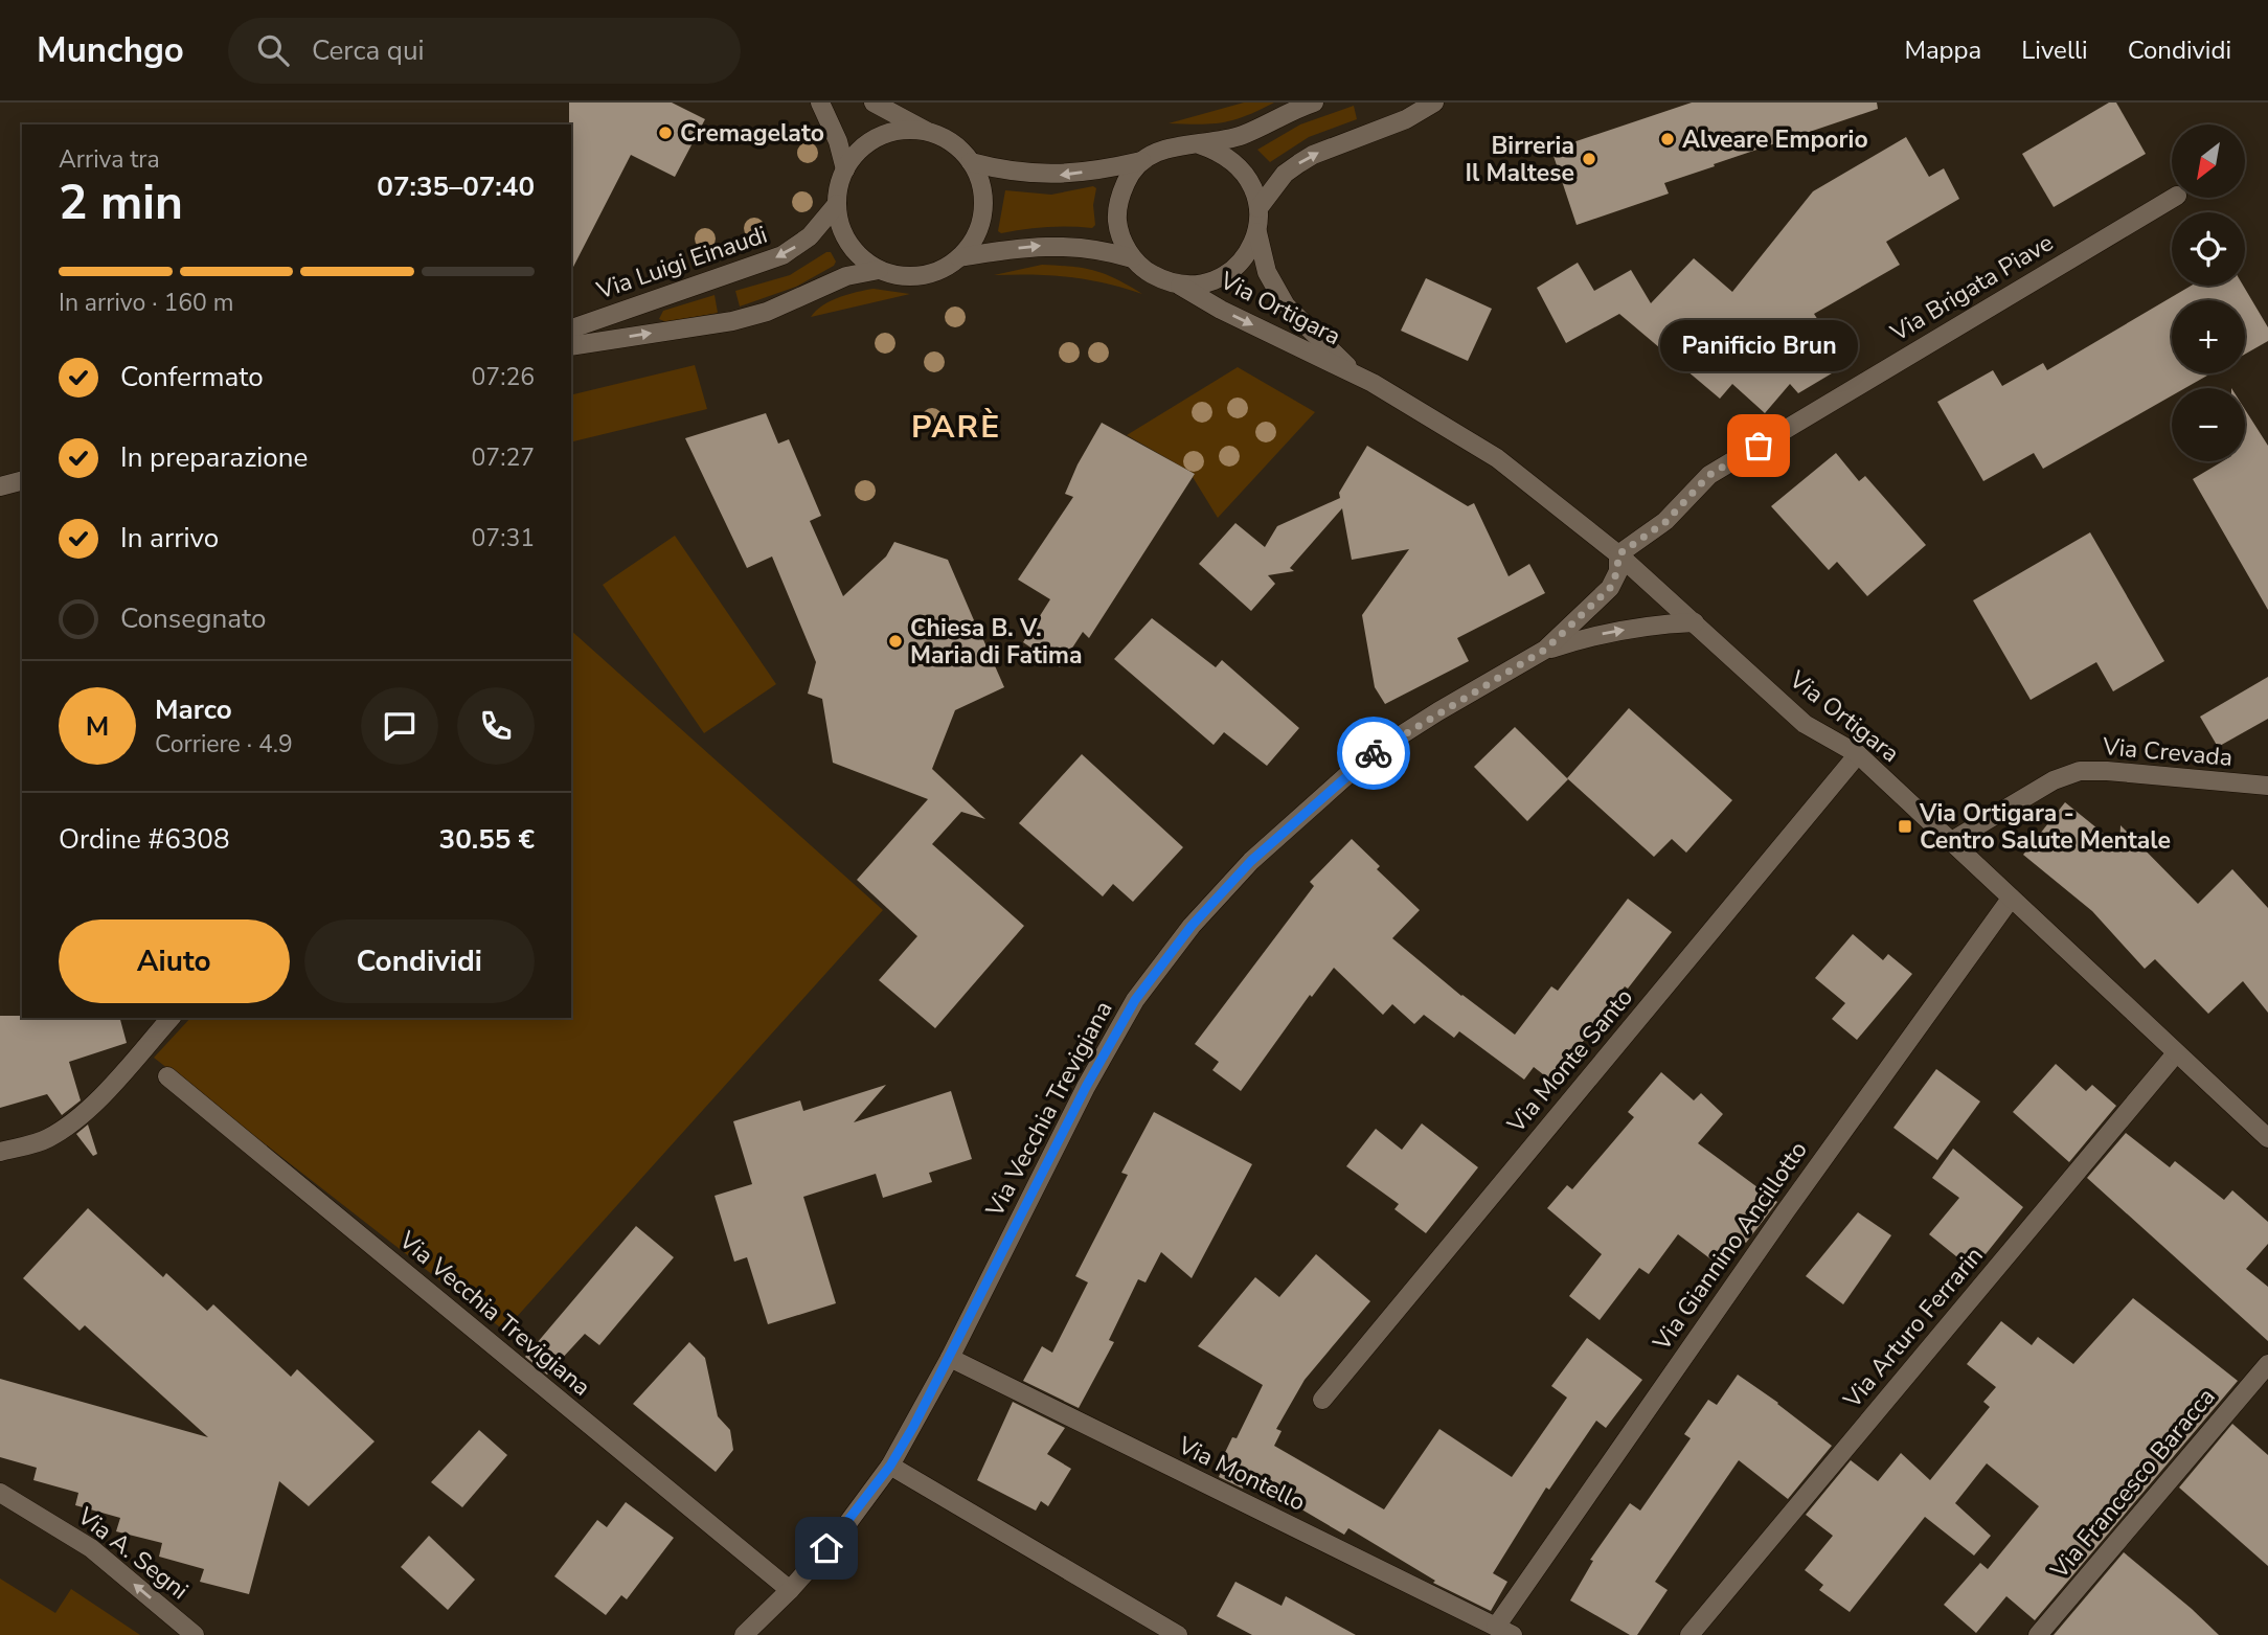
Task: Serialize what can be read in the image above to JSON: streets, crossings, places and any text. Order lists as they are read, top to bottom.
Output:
{
  "streets": {
    "street": [
      "Via Luigi Einaudi",
      "Via Brigata Piave",
      "Via Ortigara",
      "Via Crevada",
      "Via Monte Santo",
      "Via Vecchia Trevigiana",
      "Via Giannino Ancillotto",
      "Via Arturo Ferrarin",
      "Via Montello",
      "Via Francesco Baracca",
      "Via A. Segni"
    ]
  },
  "crossings": [
    ["Via Luigi Einaudi", "Via Ortigara"],
    ["Via Brigata Piave", "Via Ortigara"],
    ["Via Brigata Piave", "Via Vecchia Trevigiana"],
    ["Via Ortigara", "Via Crevada"],
    ["Via Ortigara", "Via Monte Santo"],
    ["Via Ortigara", "Via Vecchia Trevigiana"],
    ["Via Ortigara", "Via Giannino Ancillotto"],
    ["Via Ortigara", "Via Arturo Ferrarin"],
    ["Via Vecchia Trevigiana", "Via Montello"],
    ["Via Giannino Ancillotto", "Via Montello"]
  ],
  "one_way": ["Via A. Segni"],
  "districts": ["PARÈ"],
  "places": {
    "other": [
      "Cremagelato",
      "Alveare Emporio",
      "Birreria Il Maltese",
      "Panificio Brun",
      "Chiesa B. V. Maria di Fatima"
    ],
    "transit": ["Via Ortigara - Centro Salute Mentale"]
  },
  "north": "bottom left",
  "page": {
    "header": "Munchgo",
    "search": "Cerca qui",
    "nav": ["Mappa", "Livelli", "Condividi"],
    "map_buttons": ["+", "−"],
    "heading": ["2 min", "Arriva tra", "07:35–07:40"],
    "panel": [
      "Marco",
      "Corriere · 4.9",
      "Ordine #6308",
      "30.55 €"
    ],
    "bar": "In arrivo · 160 m",
    "bubble": "Panificio Brun",
    "list": [
      ["Confermato", "07:26"],
      ["In preparazione", "07:27"],
      ["In arrivo", "07:31"],
      "Consegnato"
    ],
    "round": "M",
    "buttons": ["Aiuto", "Condividi"]
  }
}
